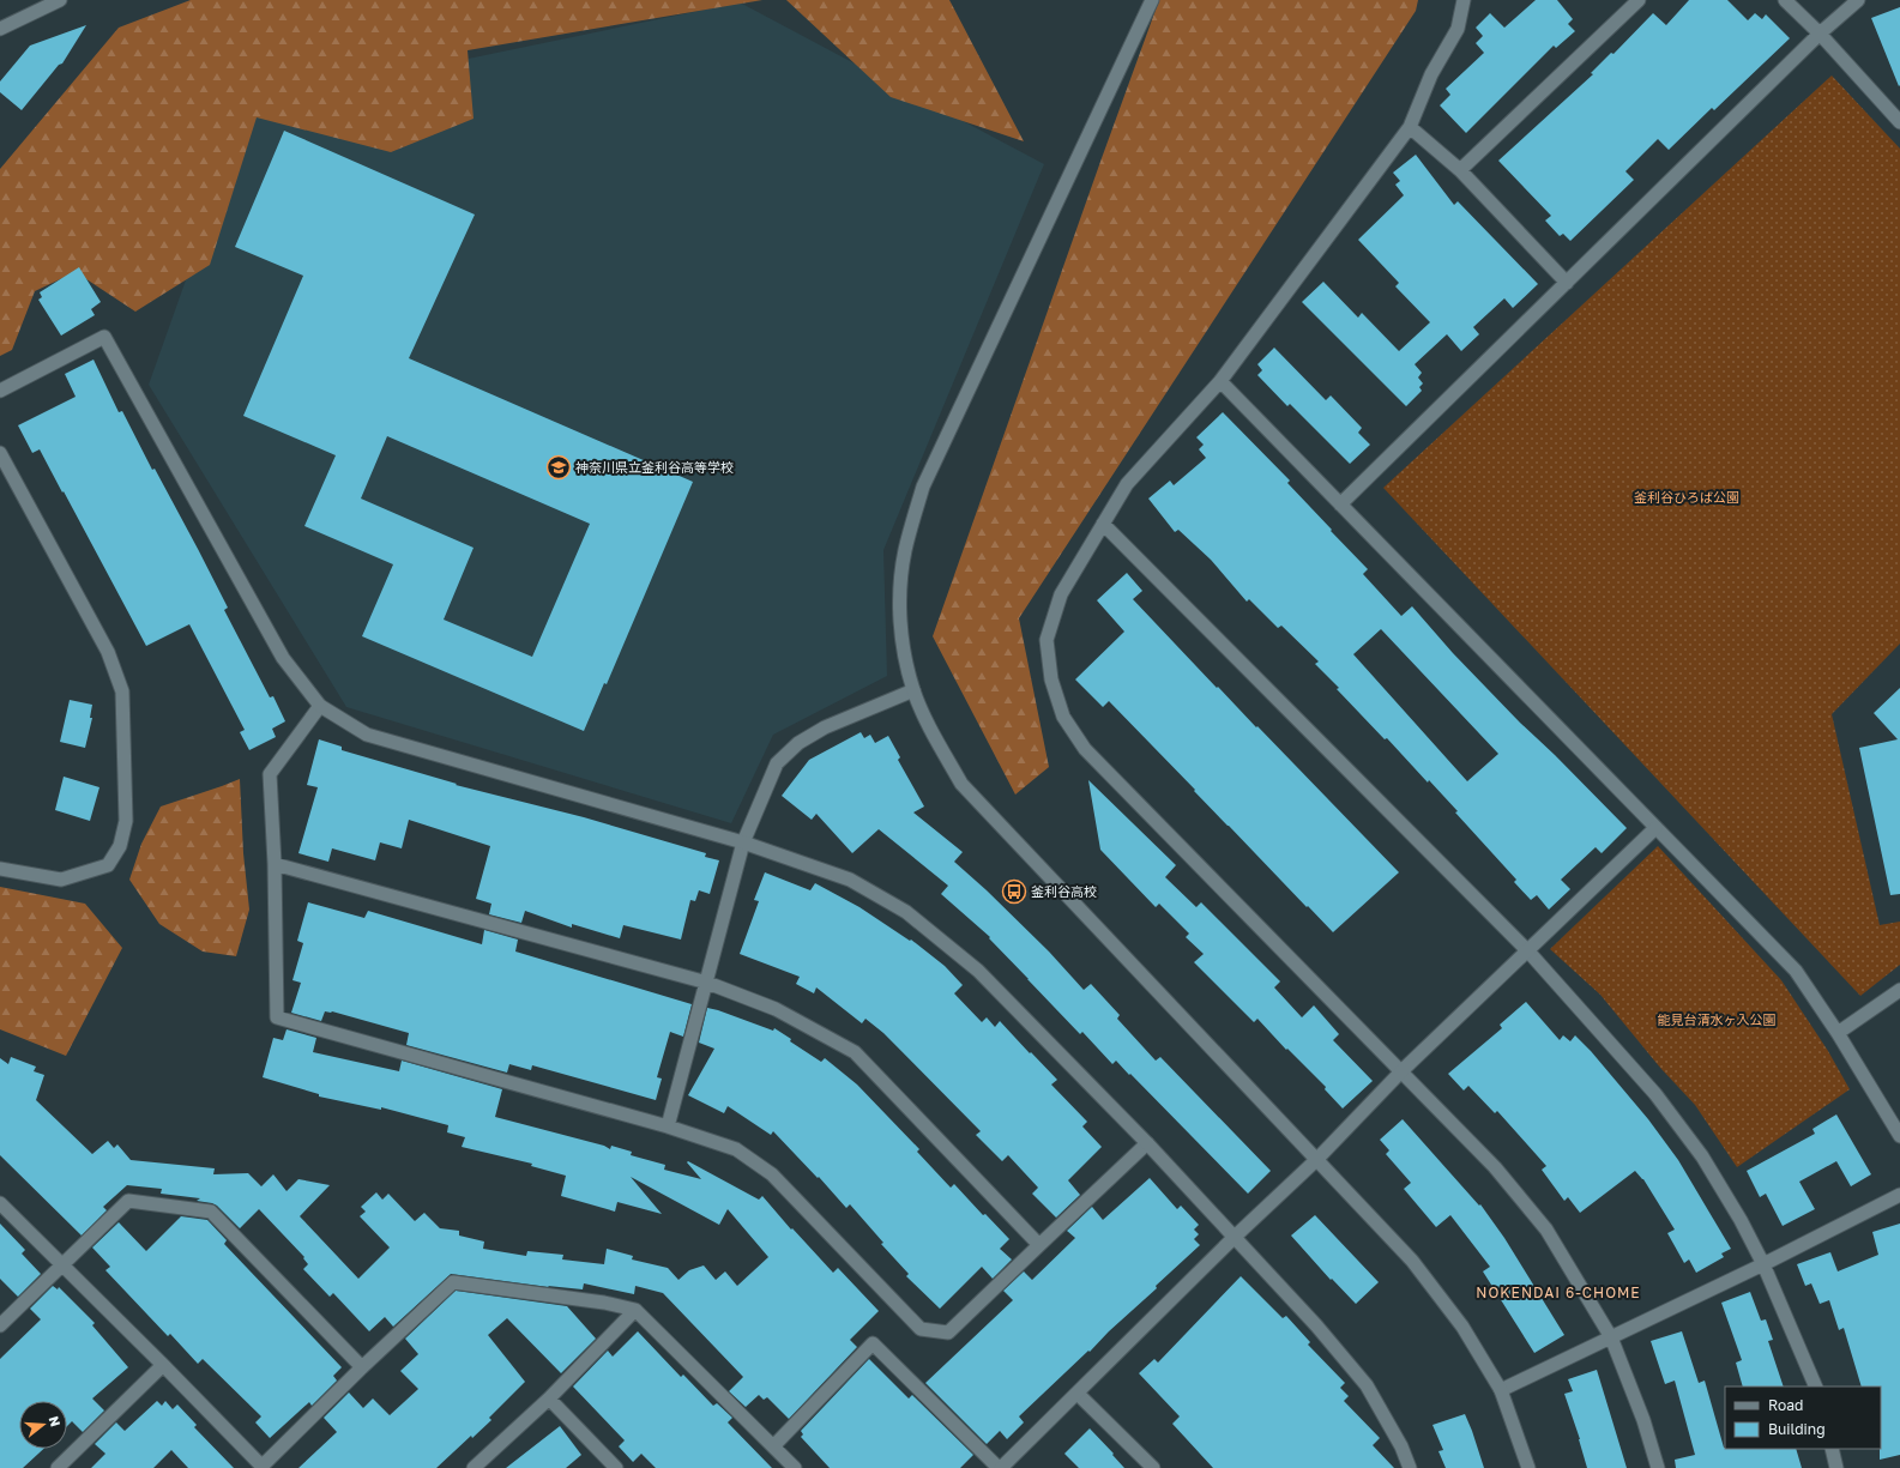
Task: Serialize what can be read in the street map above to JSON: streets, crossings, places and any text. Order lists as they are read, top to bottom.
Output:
{
  "districts": ["NOKENDAI 6-CHOME"],
  "parks": ["釜利谷ひろば公園", "能見台清水ヶ入公園"],
  "places": {
    "school or university": ["神奈川県立釜利谷高等学校"],
    "bus stop": ["釜利谷高校"]
  },
  "legend": ["Road", "Building"],
  "north": "right"
}
